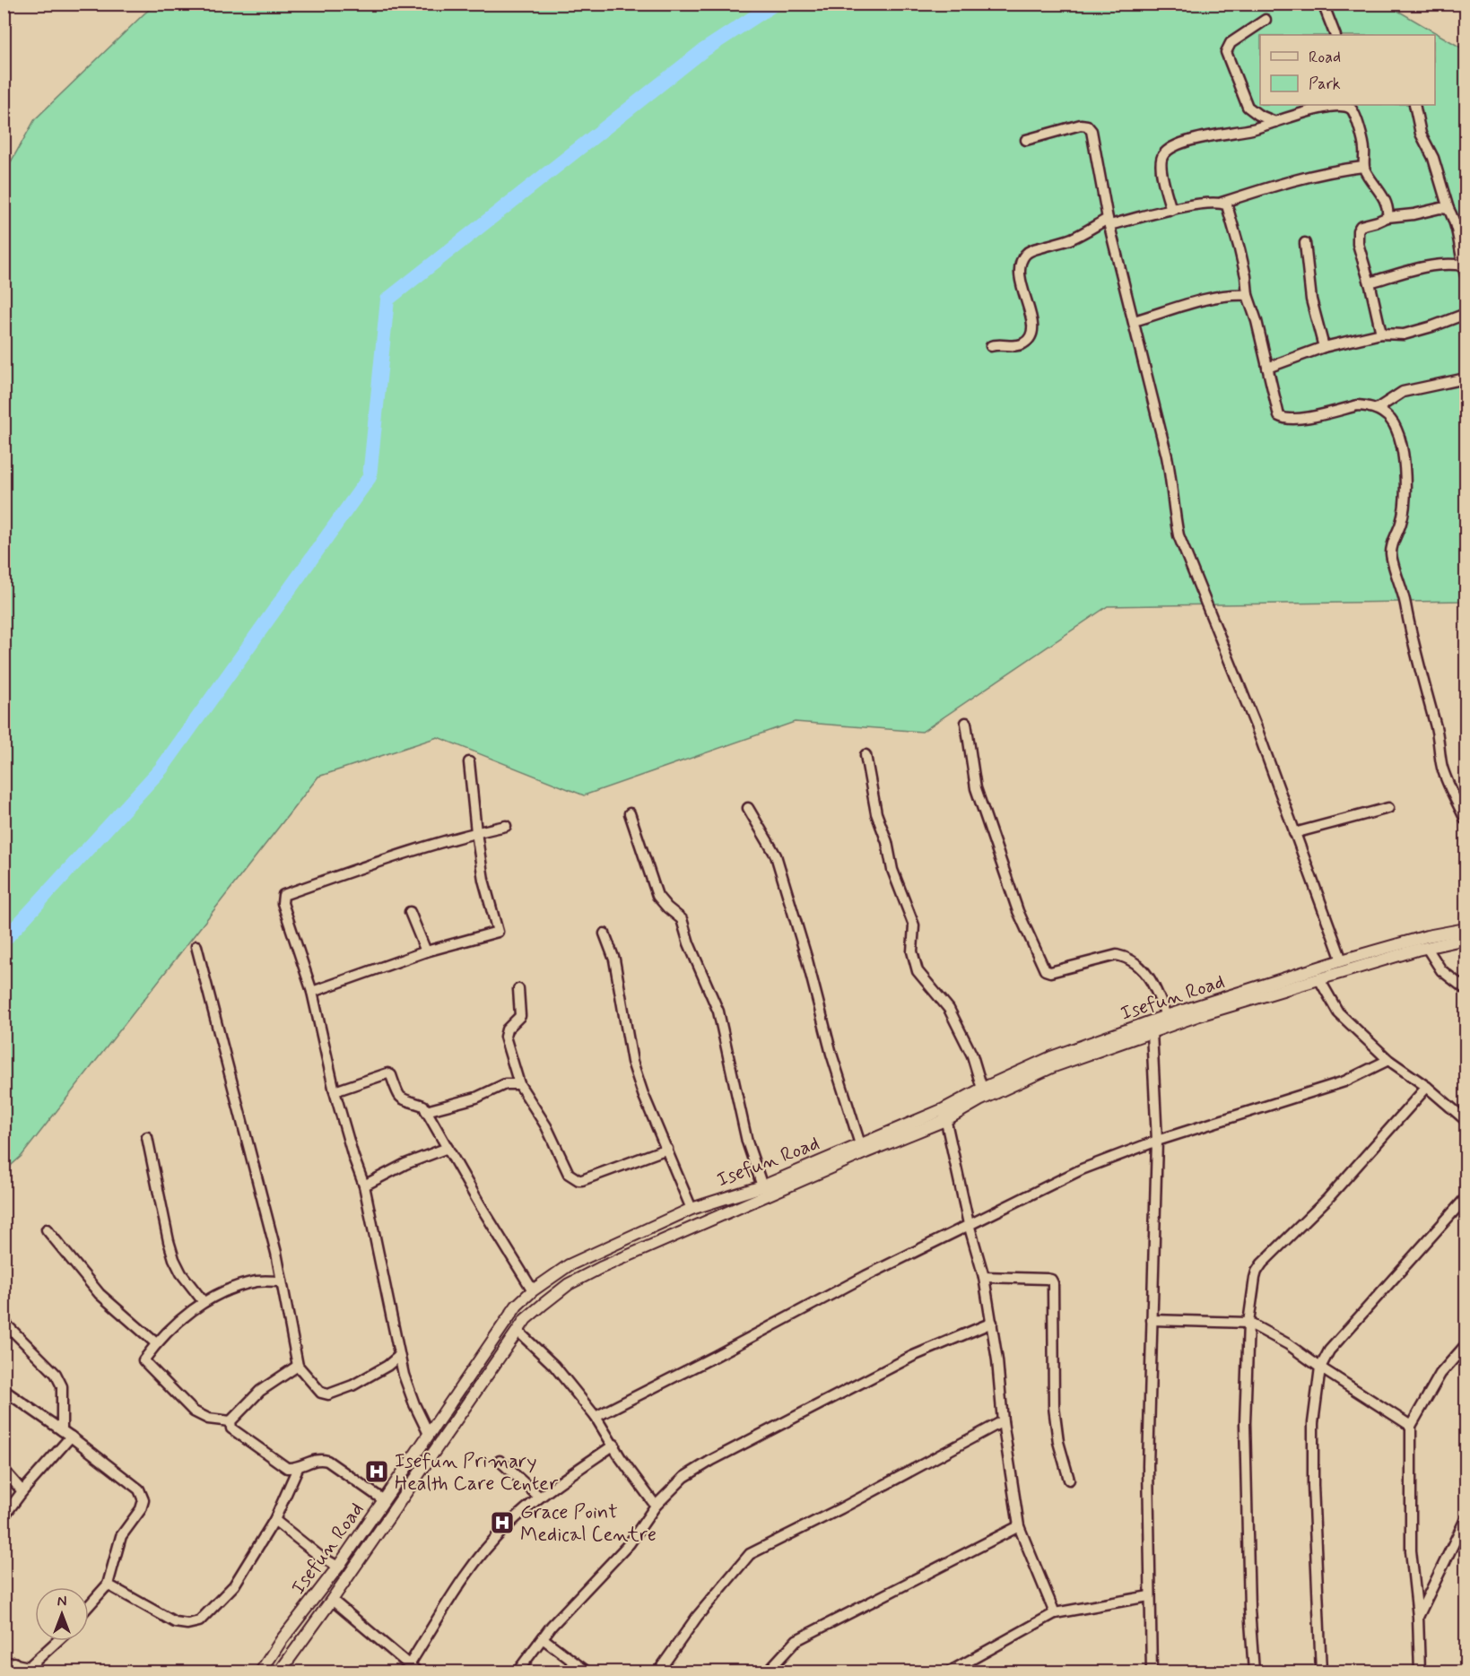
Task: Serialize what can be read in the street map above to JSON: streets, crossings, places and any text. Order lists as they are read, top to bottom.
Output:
{
  "streets": {
    "street": ["Isefun Road"]
  },
  "places": {
    "hospital": ["Isefun Primary Health Care Center", "Grace Point Medical Centre"]
  },
  "legend": ["Road", "Park"],
  "north": "top"
}
